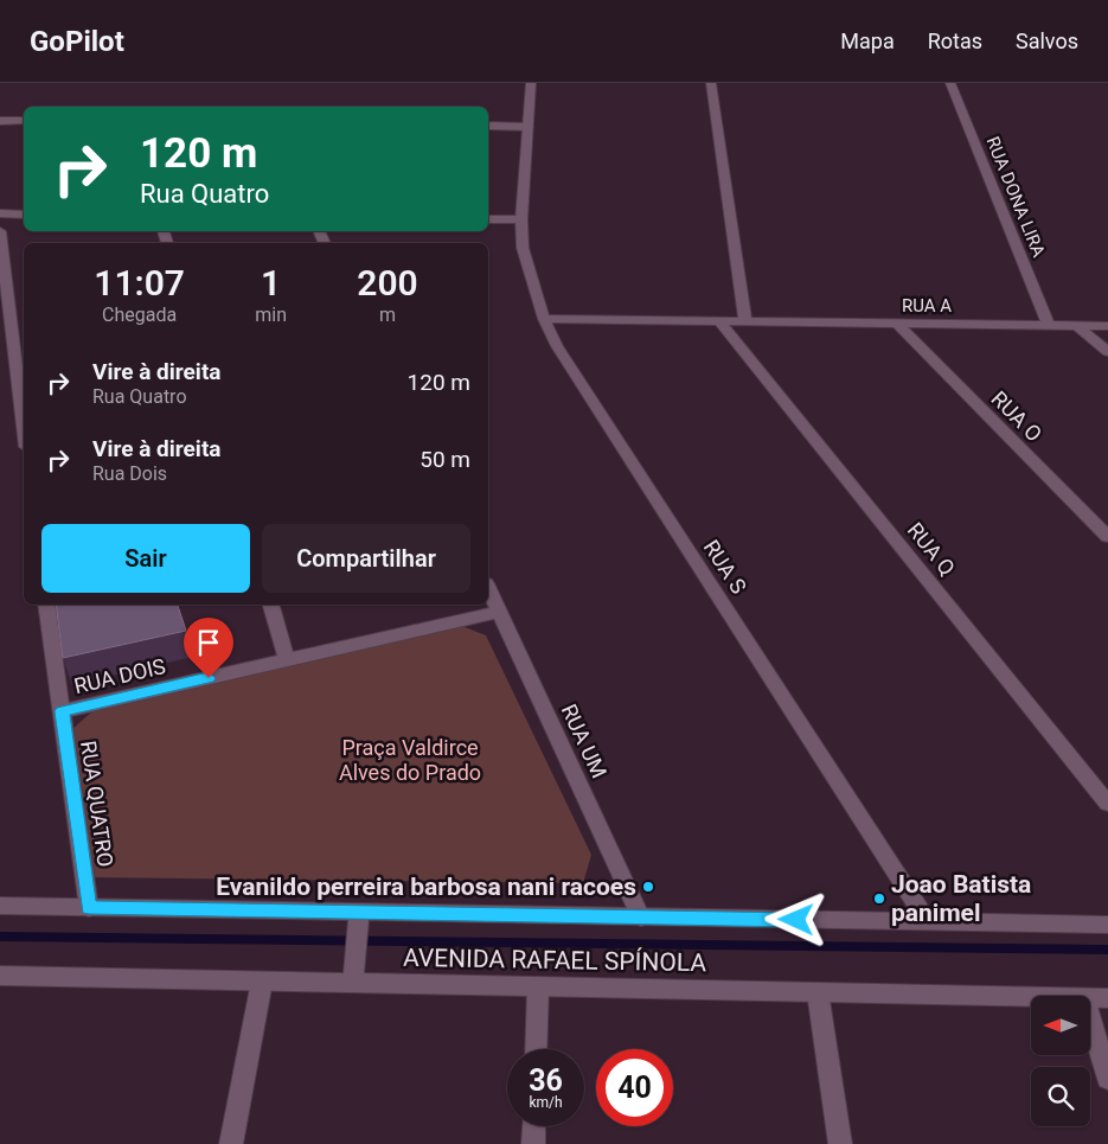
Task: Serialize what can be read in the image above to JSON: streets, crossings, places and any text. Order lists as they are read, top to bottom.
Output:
{
  "streets": {
    "street": [
      "RUA DONA LIRA",
      "RUA A",
      "RUA O",
      "RUA Q",
      "RUA S",
      "RUA DOIS",
      "RUA UM",
      "RUA QUATRO",
      "AVENIDA RAFAEL SPÍNOLA"
    ]
  },
  "crossings": [
    ["RUA DONA LIRA", "RUA A"],
    ["RUA A", "RUA O"],
    ["RUA A", "RUA Q"],
    ["RUA A", "RUA S"],
    ["RUA S", "AVENIDA RAFAEL SPÍNOLA"],
    ["RUA DOIS", "RUA UM"],
    ["RUA DOIS", "RUA QUATRO"],
    ["RUA UM", "AVENIDA RAFAEL SPÍNOLA"],
    ["RUA QUATRO", "AVENIDA RAFAEL SPÍNOLA"]
  ],
  "parks": ["Praça Valdirce Alves do Prado"],
  "places": ["Evanildo perreira barbosa nani racoes", "Joao Batista panimel"],
  "north": "left",
  "page": {
    "header": "GoPilot",
    "nav": ["Mapa", "Rotas", "Salvos"],
    "turn": ["120 m", "Rua Quatro"],
    "eta": [
      "11:07",
      "Chegada",
      "1",
      "min",
      "200",
      "m"
    ],
    "list": [
      {
        "name": "Vire à direita",
        "note": "Rua Quatro",
        "value": "120 m"
      },
      {
        "name": "Vire à direita",
        "note": "Rua Dois",
        "value": "50 m"
      }
    ],
    "buttons": ["Sair", "Compartilhar"],
    "speed": "36 km/h",
    "limit": "40"
  }
}
